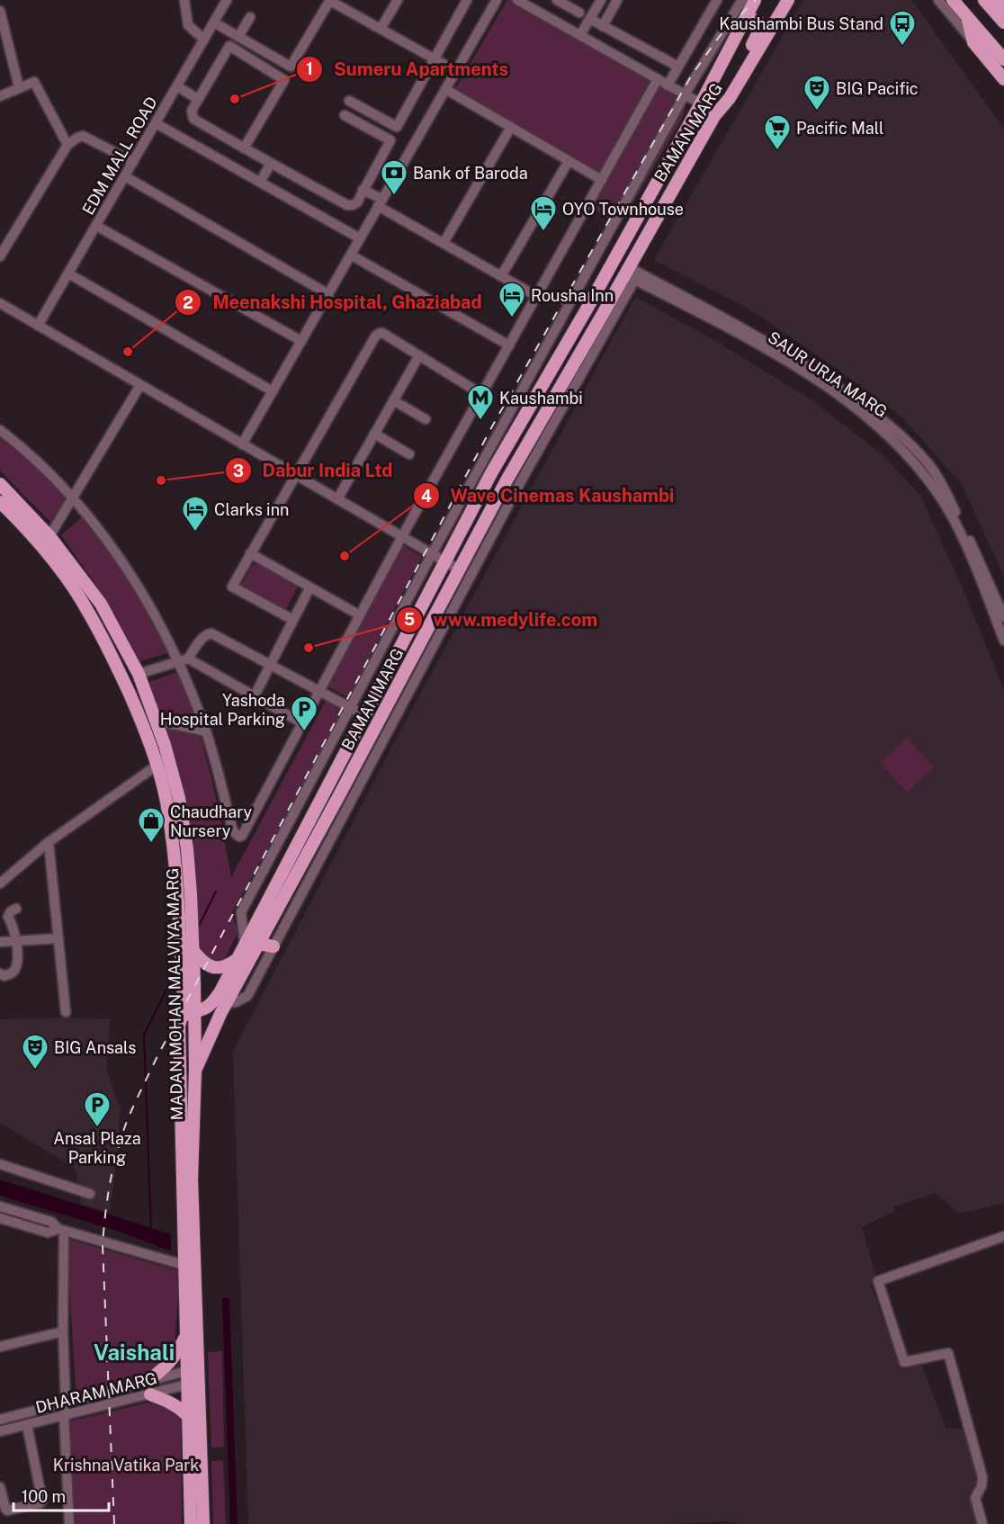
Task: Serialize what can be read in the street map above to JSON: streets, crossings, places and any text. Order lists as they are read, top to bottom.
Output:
{
  "streets": {
    "main road": ["BAMAN MARG", "MADAN MOHAN MALVIYA MARG"],
    "street": ["EDM MALL ROAD", "SAUR URJA MARG", "DHARAM MARG"]
  },
  "crossings": [
    ["BAMAN MARG", "SAUR URJA MARG"],
    ["BAMAN MARG", "MADAN MOHAN MALVIYA MARG"],
    ["MADAN MOHAN MALVIYA MARG", "DHARAM MARG"]
  ],
  "districts": ["Vaishali"],
  "parks": ["Krishna Vatika Park"],
  "places": {
    "bus stop": ["Kaushambi Bus Stand"],
    "other": [
      "Sumeru Apartments",
      "Meenakshi Hospital, Ghaziabad",
      "Dabur India Ltd",
      "Wave Cinemas Kaushambi",
      "www.medylife.com"
    ],
    "theatre": ["BIG Pacific", "BIG Ansals"],
    "supermarket": ["Pacific Mall"],
    "bank": ["Bank of Baroda"],
    "hotel": ["OYO Townhouse", "Rousha Inn", "Clarks inn"],
    "metro station": ["Kaushambi"],
    "parking": ["Yashoda Hospital Parking", "Ansal Plaza Parking"],
    "shop": ["Chaudhary Nursery"]
  },
  "scale_bar": "100 m"
}
